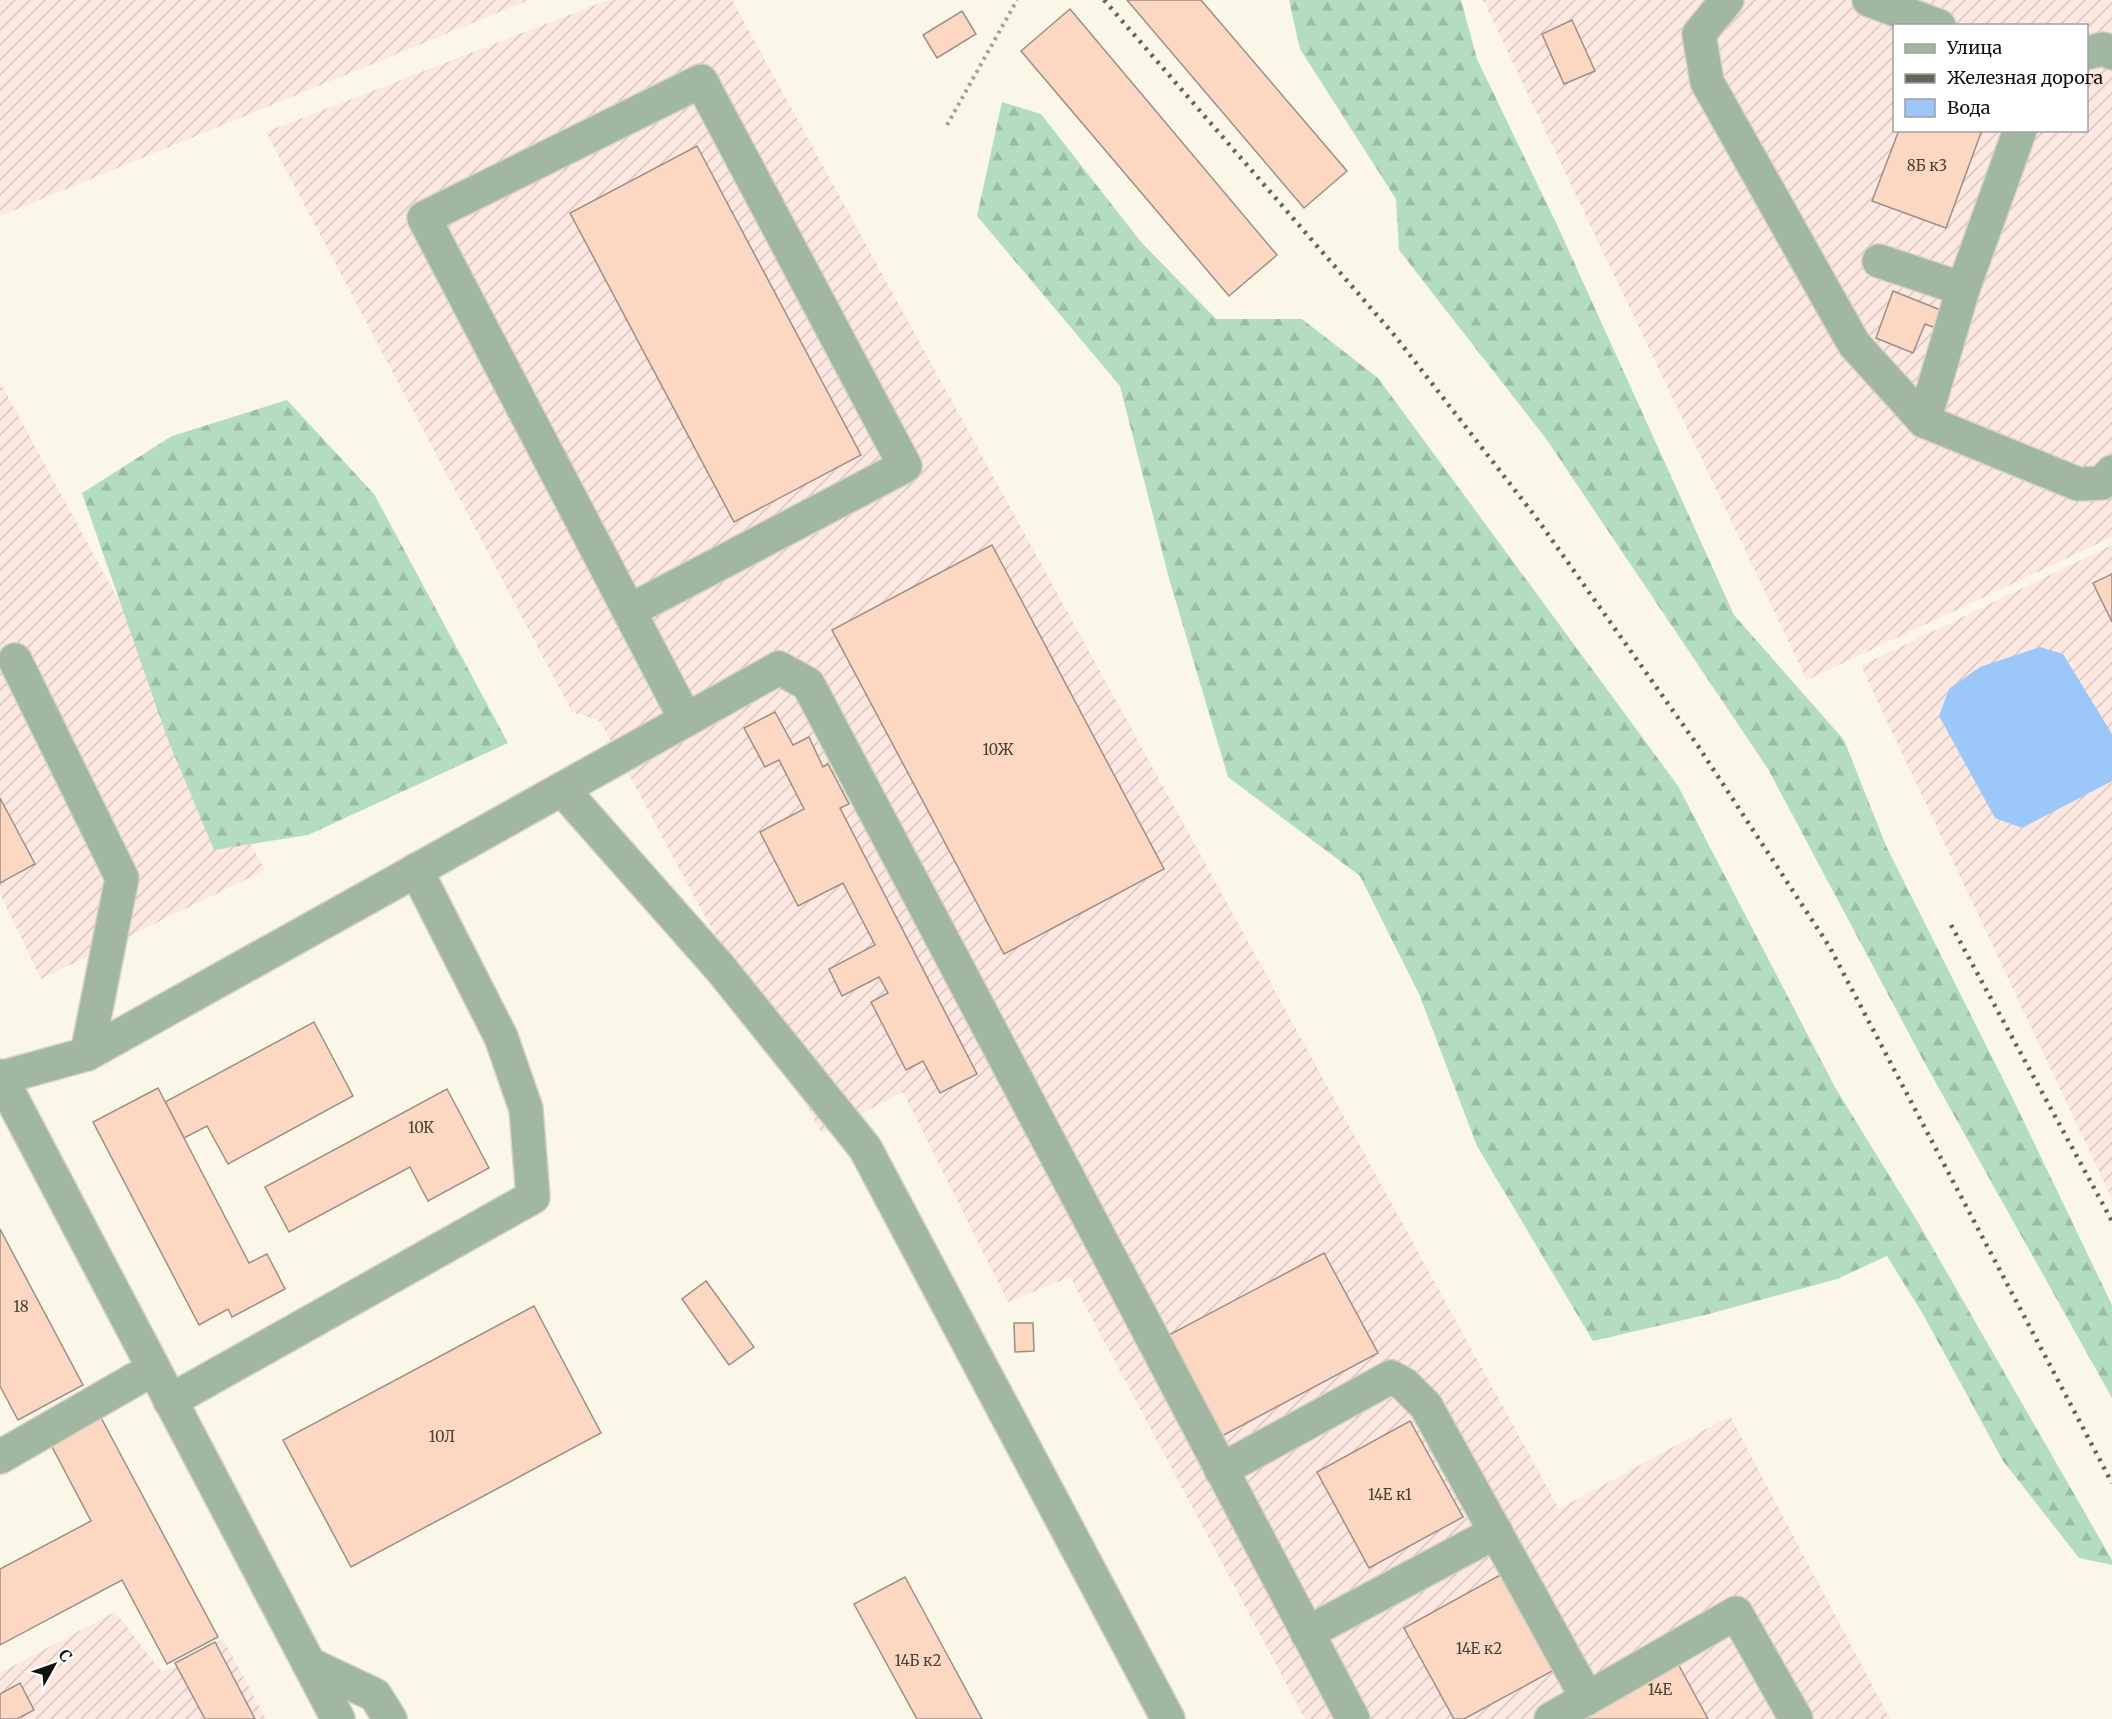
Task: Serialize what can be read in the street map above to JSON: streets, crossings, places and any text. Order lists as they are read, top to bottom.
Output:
{
  "house_numbers": [
    "8Б к3",
    "10Ж",
    "10К",
    "18",
    "10Л",
    "14Е к1",
    "14Е к2",
    "14Б к2",
    "14Е"
  ],
  "legend": ["Улица", "Железная дорога", "Вода"],
  "north": "top right"
}
